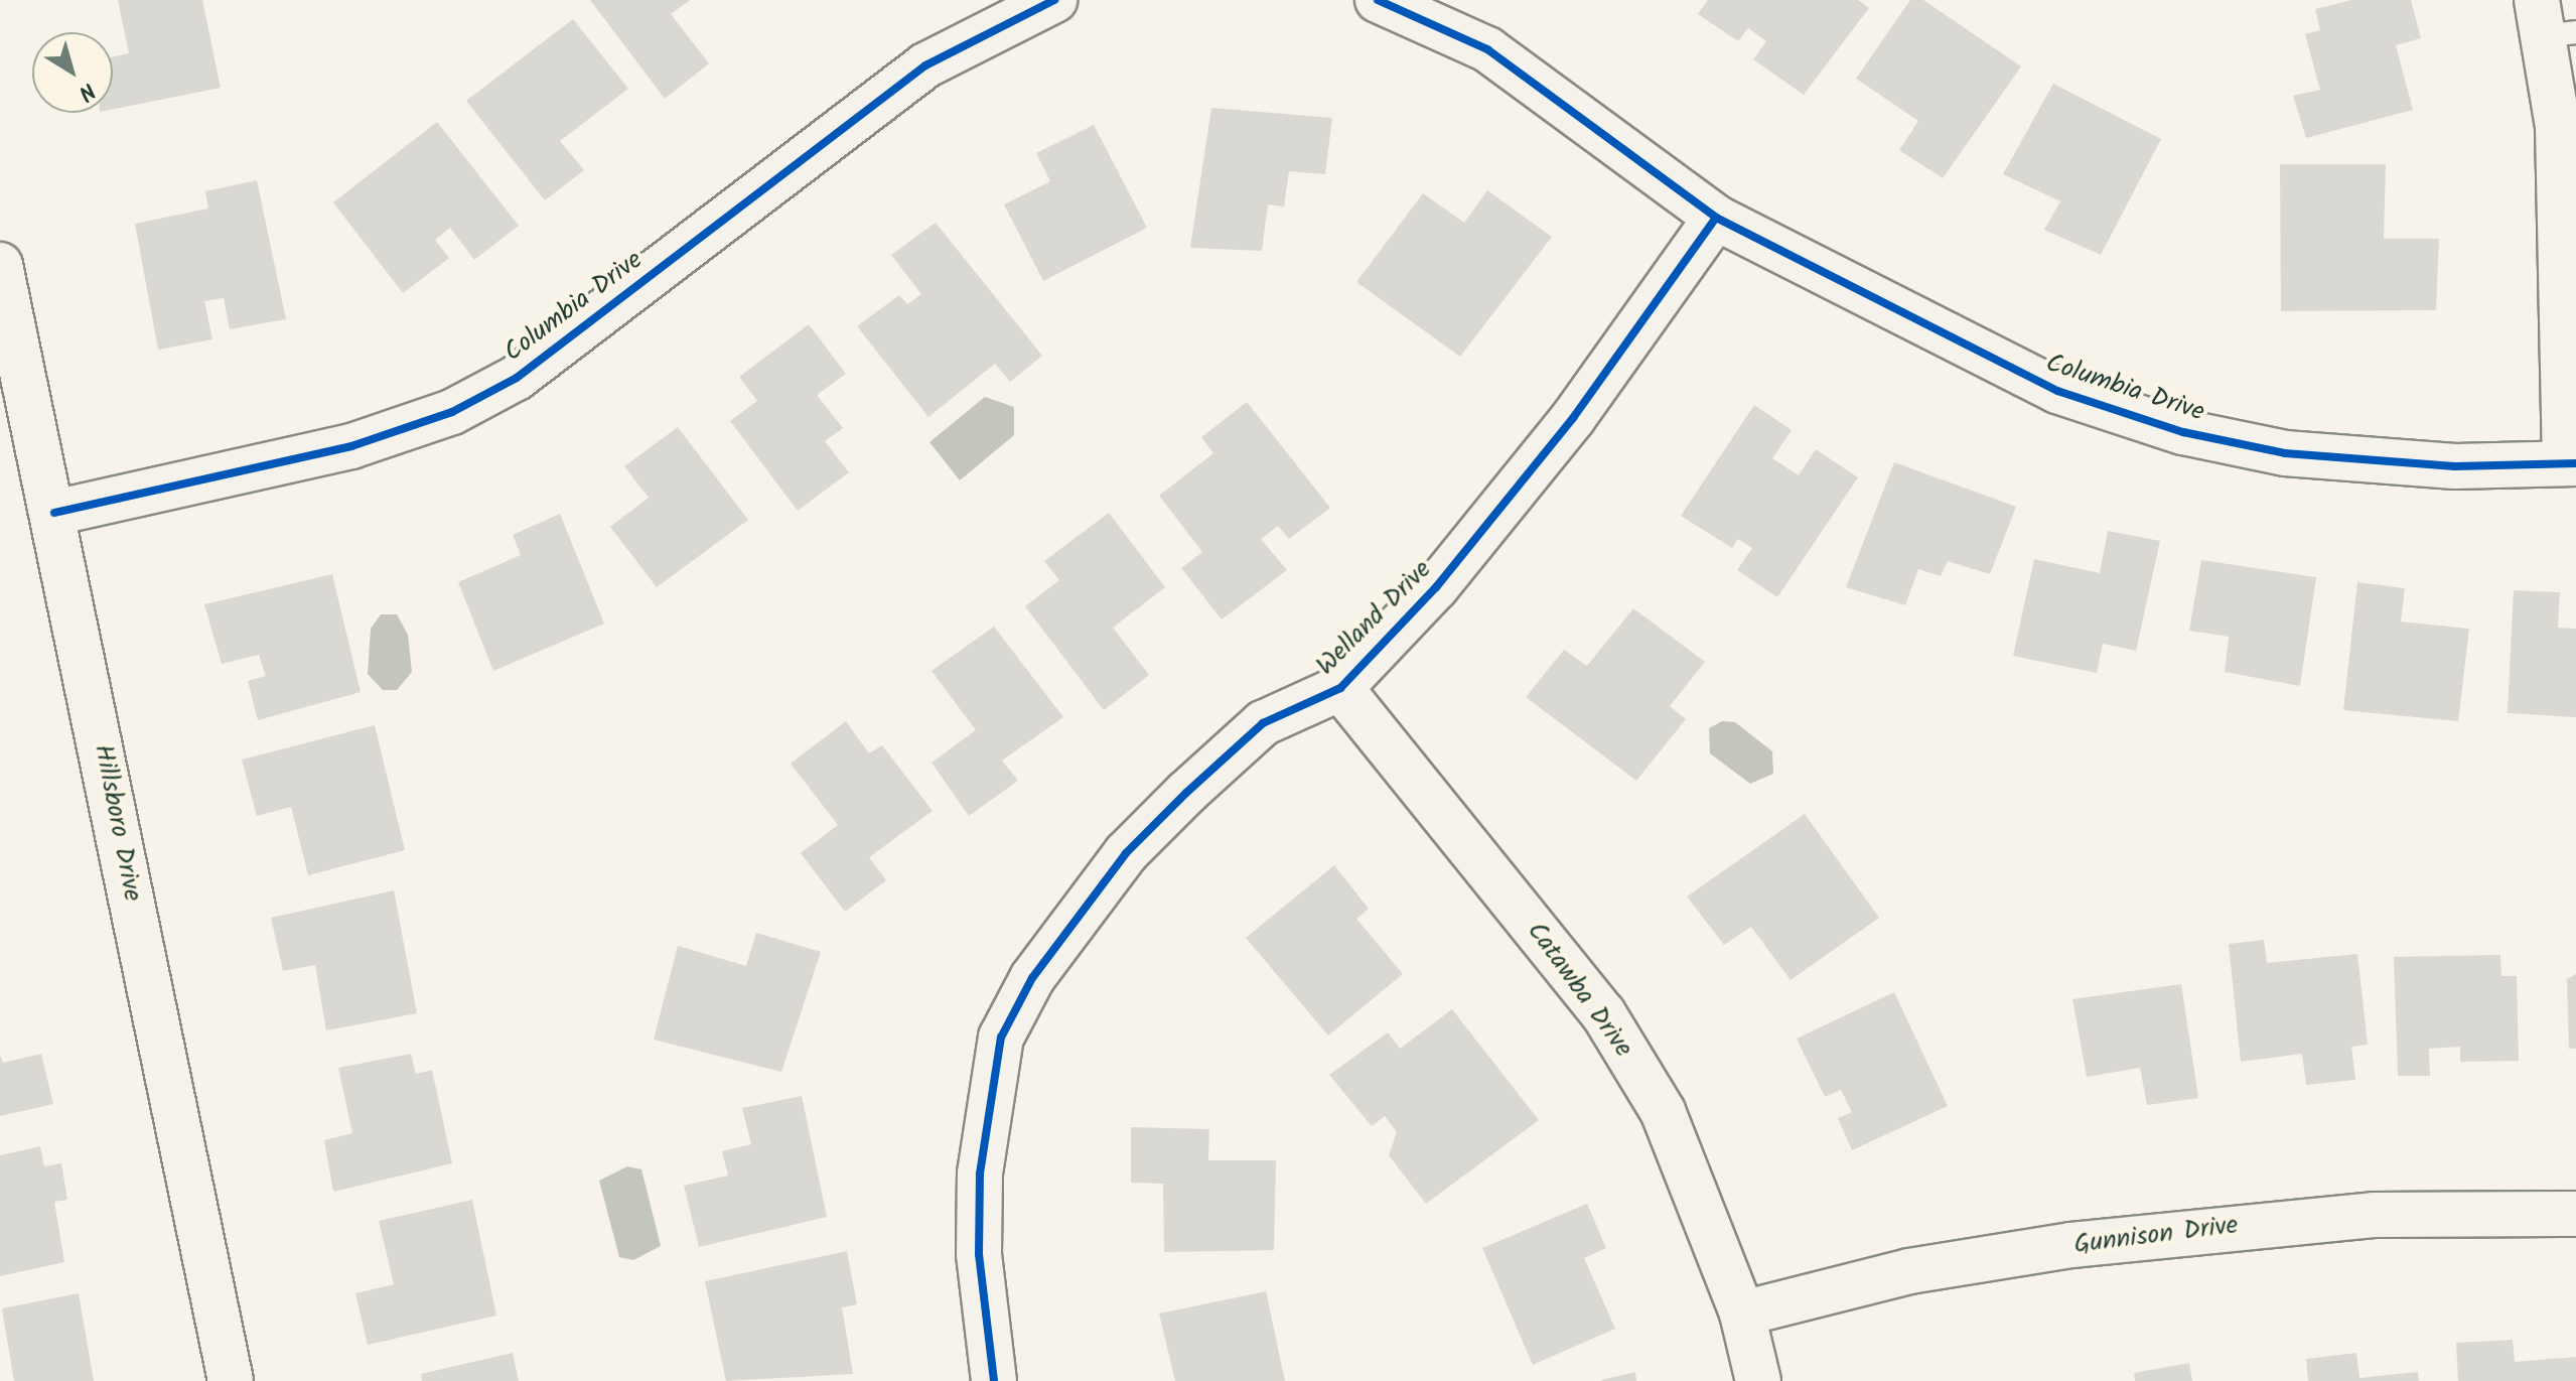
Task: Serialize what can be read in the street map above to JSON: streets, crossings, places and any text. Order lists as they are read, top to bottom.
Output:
{
  "streets": {
    "street": [
      "Columbia Drive",
      "Welland Drive",
      "Hillsboro Drive",
      "Catawba Drive",
      "Gunnison Drive"
    ]
  },
  "crossings": [
    ["Columbia Drive", "Welland Drive"],
    ["Columbia Drive", "Hillsboro Drive"],
    ["Welland Drive", "Catawba Drive"],
    ["Catawba Drive", "Gunnison Drive"]
  ],
  "north": "bottom right"
}
